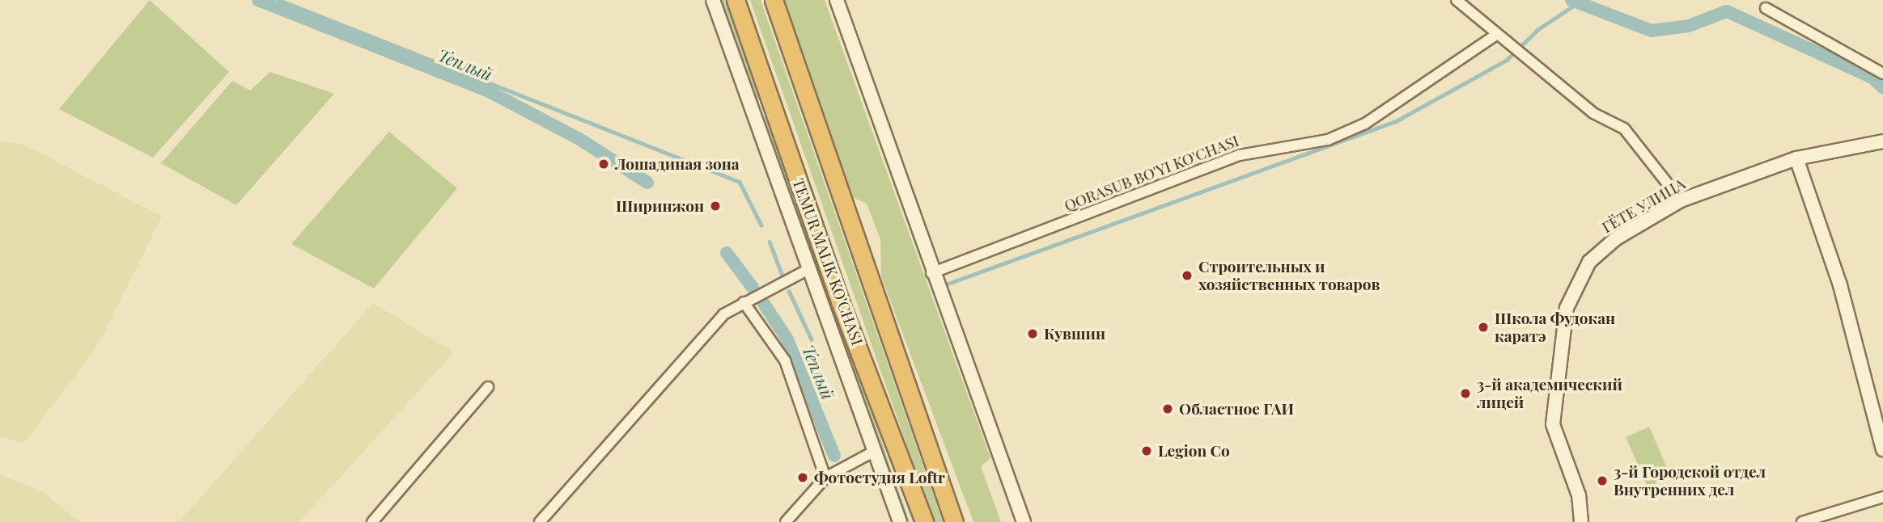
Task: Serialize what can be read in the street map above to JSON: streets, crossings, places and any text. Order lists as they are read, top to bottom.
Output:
{
  "streets": {
    "highway": ["TEMUR MALIK KO'CHASI"],
    "street": ["QORASUB BO'YI KO'CHASI", "ГЁТЕ УЛИЦА"]
  },
  "water": ["Теплый"],
  "places": [
    "Лошадиная зона",
    "Ширинжон",
    "Строительных и хозяйственных товаров",
    "Школа Фудокан каратэ",
    "Кувшин",
    "3-й академический лицей",
    "Областное ГАИ",
    "Legion Co",
    "Фотостудия Loftr",
    "3-й Городской отдел Внутренних дел"
  ]
}
